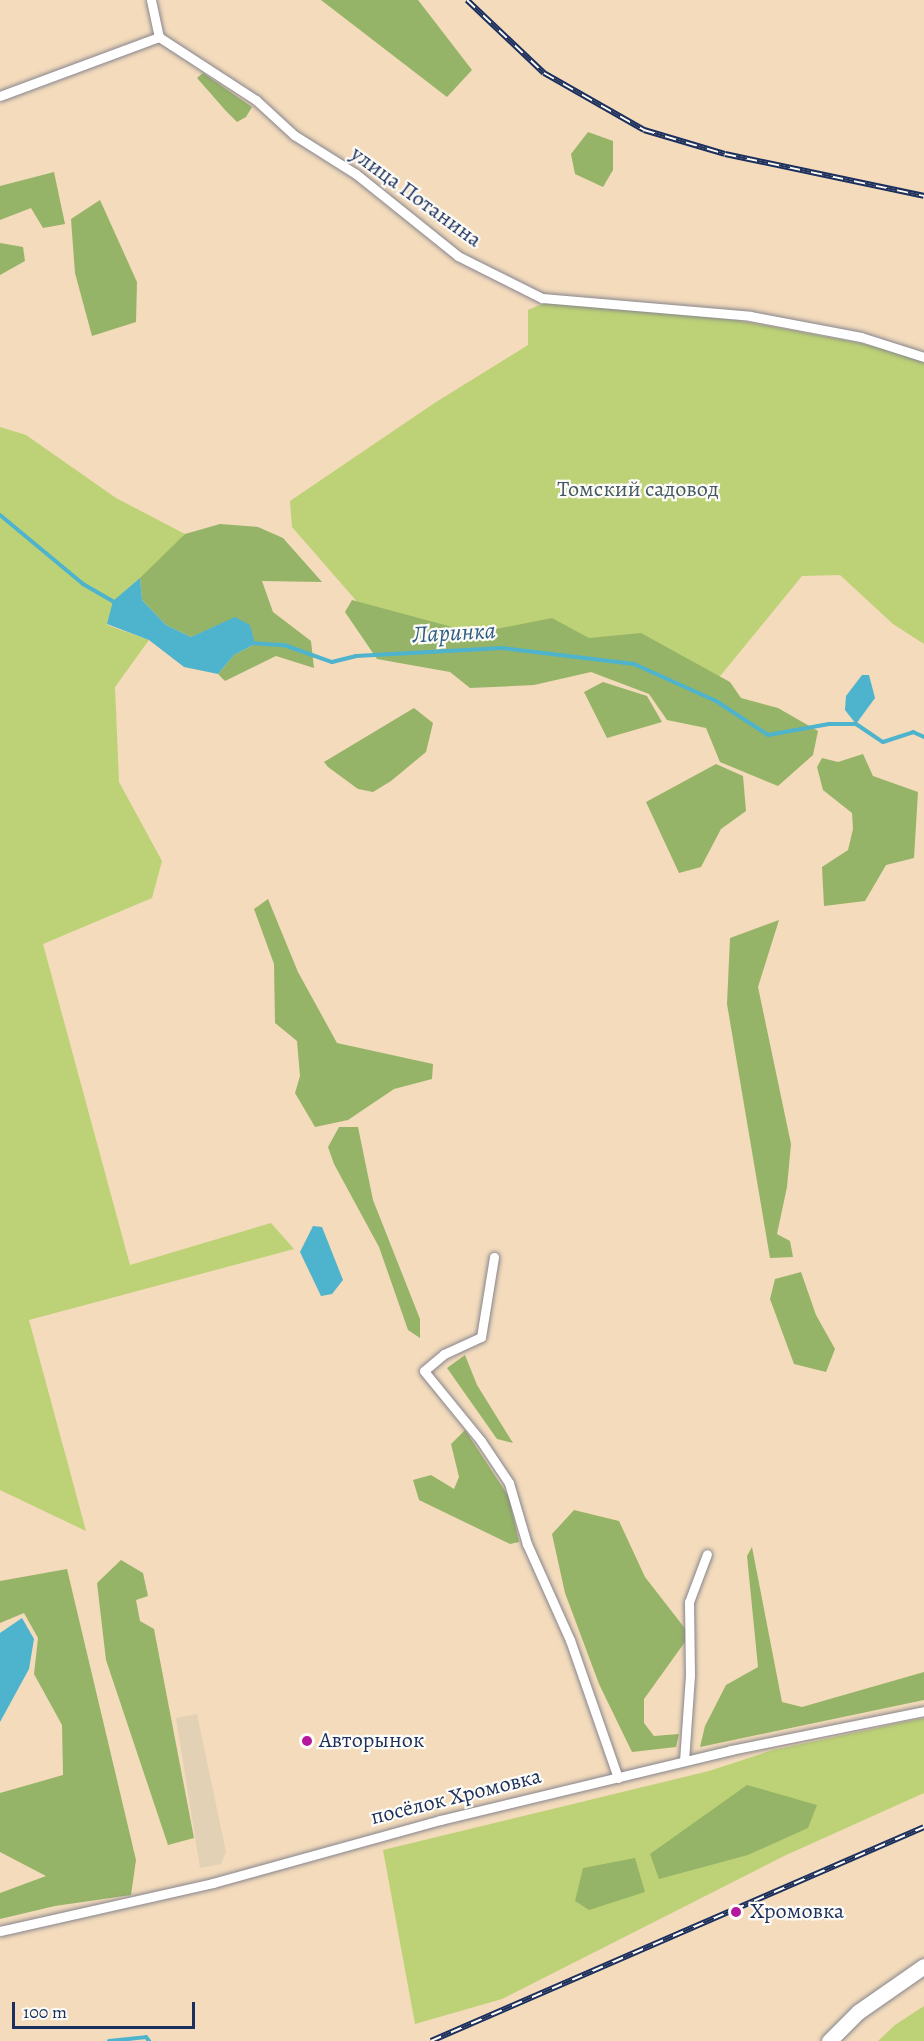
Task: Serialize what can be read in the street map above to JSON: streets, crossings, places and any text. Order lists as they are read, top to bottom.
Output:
{
  "streets": {
    "street": ["улица Потанина", "посёлок Хромовка"]
  },
  "water": ["Ларинка"],
  "parks": ["Томский садовод"],
  "places": ["Авторынок", "Хромовка"],
  "scale_bar": "100 m"
}
